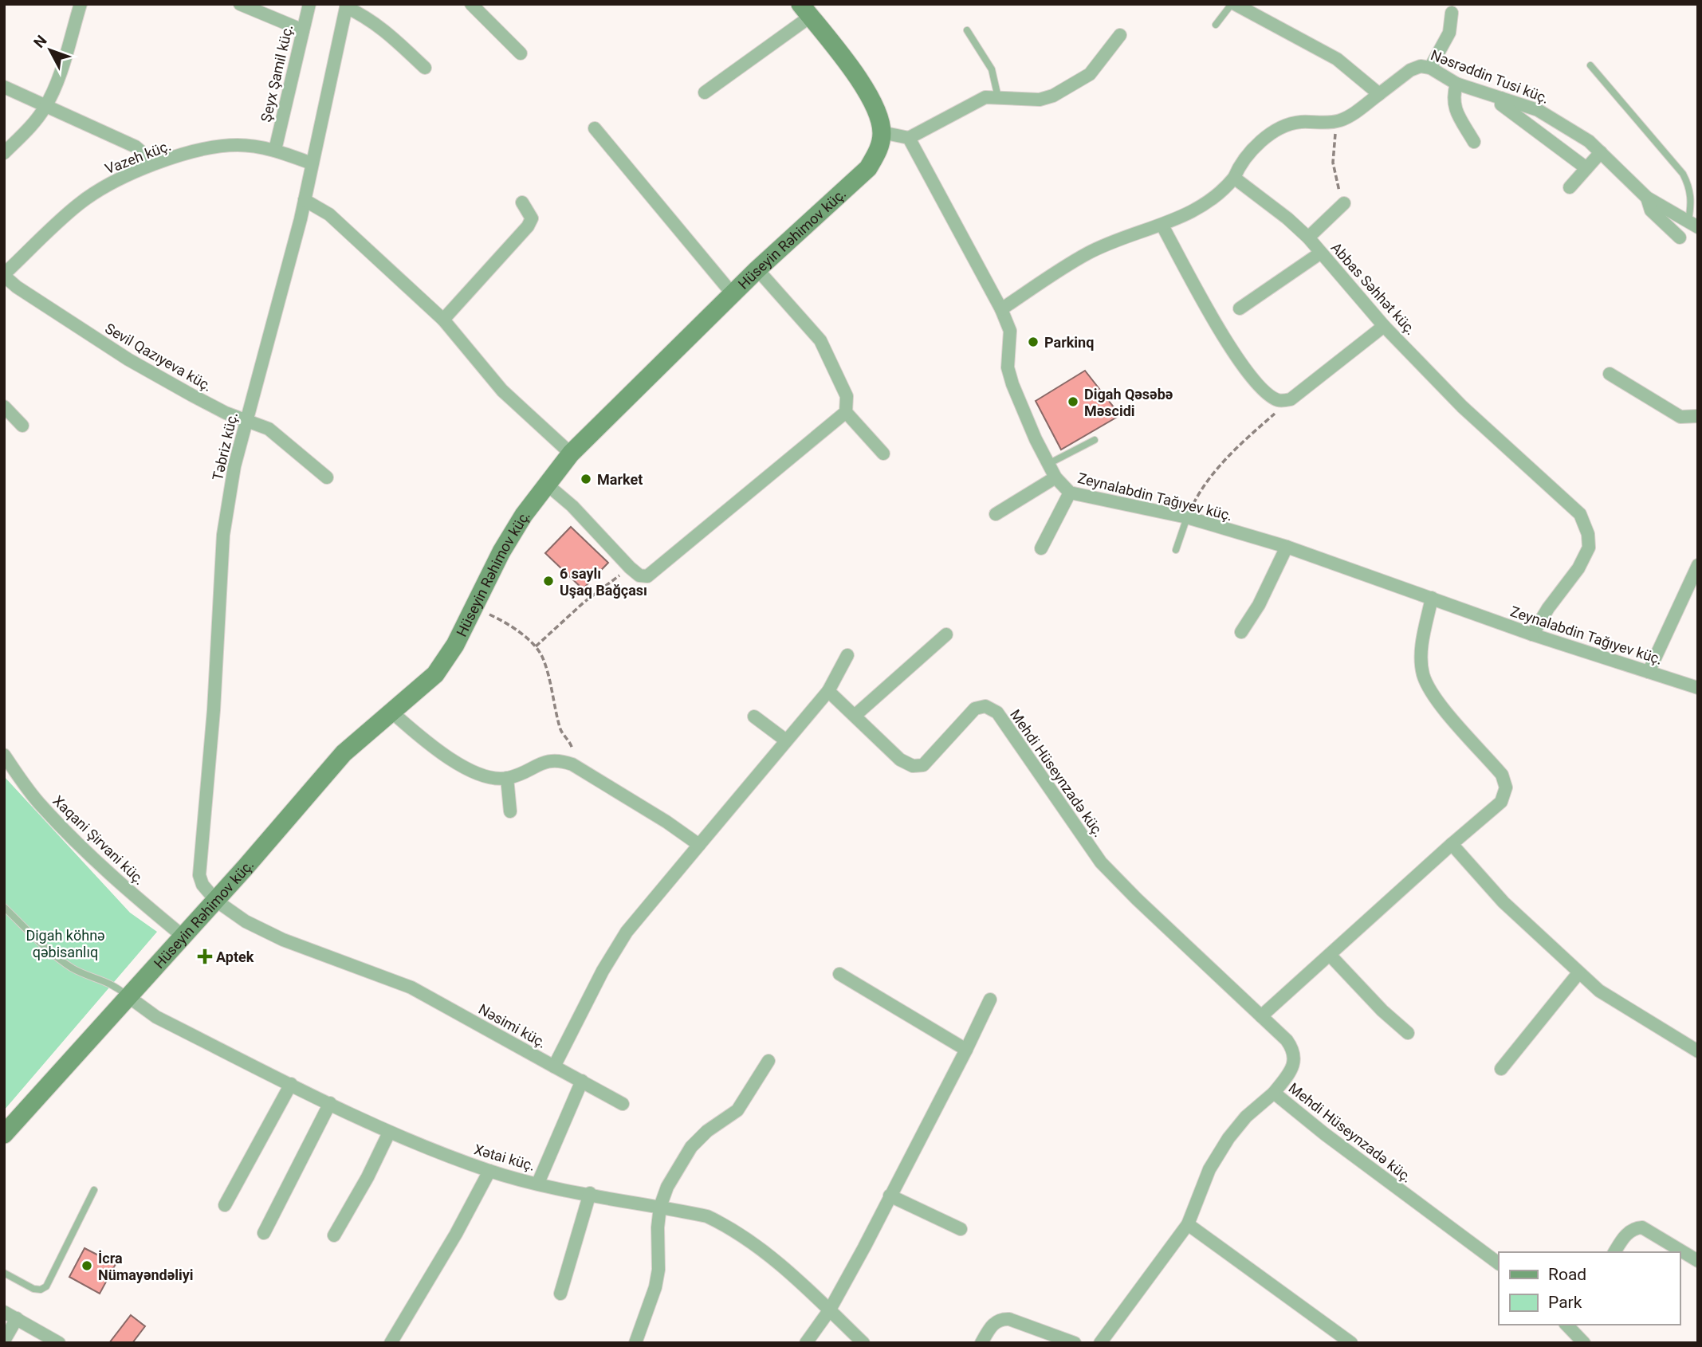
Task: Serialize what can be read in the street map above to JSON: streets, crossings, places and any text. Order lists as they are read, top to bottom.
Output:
{
  "streets": {
    "main road": ["Hüseyin Rəhimov küç."],
    "street": [
      "Şeyx Şamil küç.",
      "Nəsrəddin Tusi küç.",
      "Vazeh küç.",
      "Abbas Səhhət küç.",
      "Sevil Qazıyeva küç.",
      "Təbriz küç.",
      "Zeynalabdin Tağıyev küç.",
      "Mehdi Hüseynzadə küç.",
      "Xaqani Şirvani küç.",
      "Nəsimi küç.",
      "Xətai küç."
    ]
  },
  "crossings": [
    ["Şeyx Şamil küç.", "Vazeh küç."],
    ["Vazeh küç.", "Sevil Qazıyeva küç."],
    ["Vazeh küç.", "Təbriz küç."],
    ["Hüseyin Rəhimov küç.", "Təbriz küç."],
    ["Hüseyin Rəhimov küç.", "Xaqani Şirvani küç."],
    ["Hüseyin Rəhimov küç.", "Nəsimi küç."],
    ["Hüseyin Rəhimov küç.", "Xətai küç."],
    ["Abbas Səhhət küç.", "Zeynalabdin Tağıyev küç."],
    ["Sevil Qazıyeva küç.", "Təbriz küç."],
    ["Təbriz küç.", "Nəsimi küç."]
  ],
  "parks": ["Digah köhnə qəbisanlıq"],
  "places": {
    "other": [
      "Parkinq",
      "Digah Qəsəbə Məscidi",
      "Market",
      "6 saylı Uşaq Bağçası",
      "İcra Nümayəndəliyi"
    ],
    "health": ["Aptek"]
  },
  "legend": ["Road", "Park"],
  "north": "top left"
}
